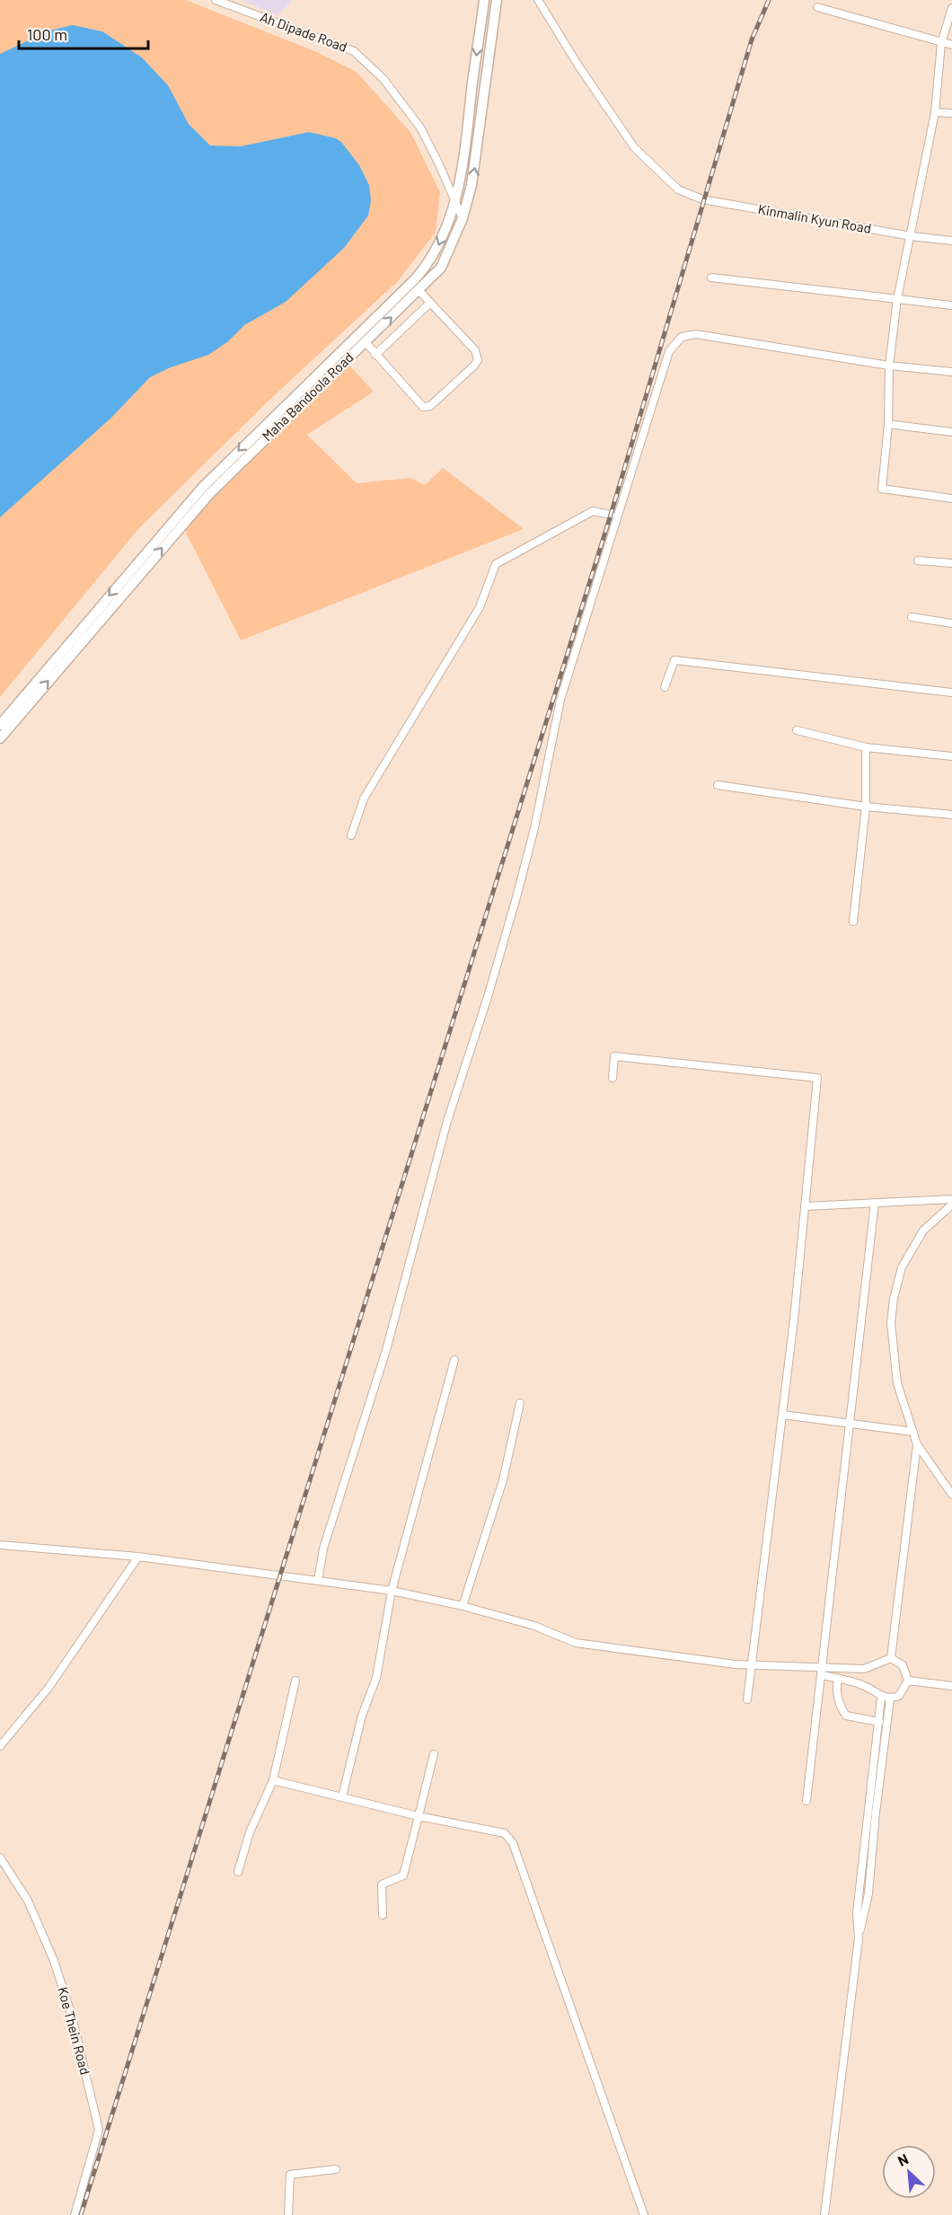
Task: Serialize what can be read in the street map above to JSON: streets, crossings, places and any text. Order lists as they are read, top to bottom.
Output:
{
  "streets": {
    "main road": ["Maha Bandoola Road"],
    "street": ["Ah Dipade Road", "Kinmalin Kyun Road", "Koe Thein Road"]
  },
  "crossings": [
    ["Ah Dipade Road", "Maha Bandoola Road"]
  ],
  "scale_bar": "100 m",
  "north": "top left"
}
